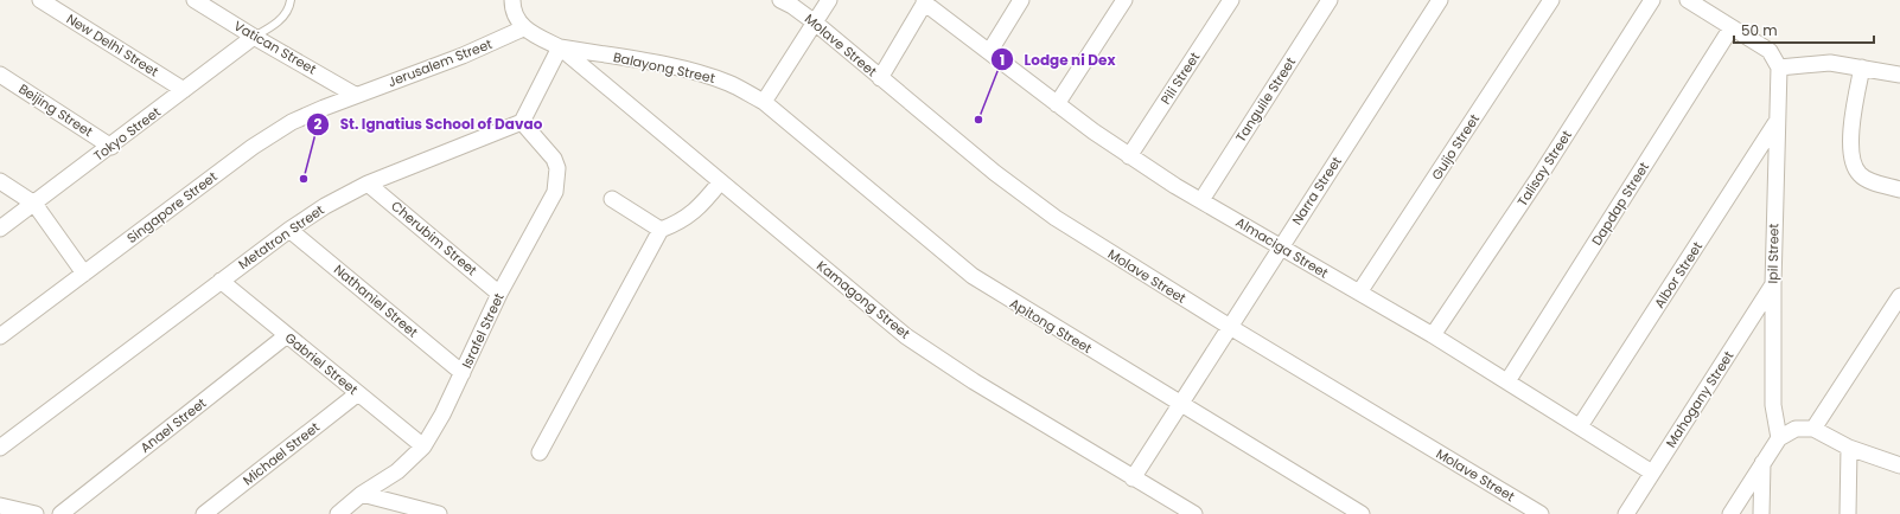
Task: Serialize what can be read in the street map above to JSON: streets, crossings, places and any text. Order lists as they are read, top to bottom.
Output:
{
  "streets": {
    "street": [
      "New Delhi Street",
      "Molave Street",
      "Vatican Street",
      "Jerusalem Street",
      "Balayong Street",
      "Pili Street",
      "Tanguile Street",
      "Beijing Street",
      "Tokyo Street",
      "Guijo Street",
      "Talisay Street",
      "Narra Street",
      "Dapdap Street",
      "Singapore Street",
      "Metatron Street",
      "Cherubim Street",
      "Almaciga Street",
      "Ipil Street",
      "Albor Street",
      "Kamagong Street",
      "Nathaniel Street",
      "Apitong Street",
      "Israfel Street",
      "Gabriel Street",
      "Mahogany Street",
      "Anael Street",
      "Michael Street"
    ]
  },
  "crossings": [
    ["New Delhi Street", "Tokyo Street"],
    ["Molave Street", "Narra Street"],
    ["Vatican Street", "Jerusalem Street"],
    ["Vatican Street", "Tokyo Street"],
    ["Vatican Street", "Singapore Street"],
    ["Jerusalem Street", "Singapore Street"],
    ["Balayong Street", "Kamagong Street"],
    ["Balayong Street", "Apitong Street"],
    ["Pili Street", "Almaciga Street"],
    ["Tanguile Street", "Almaciga Street"],
    ["Beijing Street", "Tokyo Street"],
    ["Guijo Street", "Almaciga Street"],
    ["Talisay Street", "Almaciga Street"],
    ["Narra Street", "Almaciga Street"],
    ["Narra Street", "Kamagong Street"],
    ["Narra Street", "Apitong Street"],
    ["Dapdap Street", "Almaciga Street"],
    ["Metatron Street", "Cherubim Street"],
    ["Metatron Street", "Nathaniel Street"],
    ["Metatron Street", "Israfel Street"],
    ["Metatron Street", "Gabriel Street"],
    ["Cherubim Street", "Israfel Street"],
    ["Almaciga Street", "Albor Street"],
    ["Almaciga Street", "Mahogany Street"],
    ["Ipil Street", "Albor Street"],
    ["Ipil Street", "Mahogany Street"],
    ["Nathaniel Street", "Israfel Street"],
    ["Israfel Street", "Gabriel Street"],
    ["Gabriel Street", "Anael Street"],
    ["Gabriel Street", "Michael Street"]
  ],
  "places": ["Lodge ni Dex", "St. Ignatius School of Davao"],
  "scale_bar": "50 m"
}
